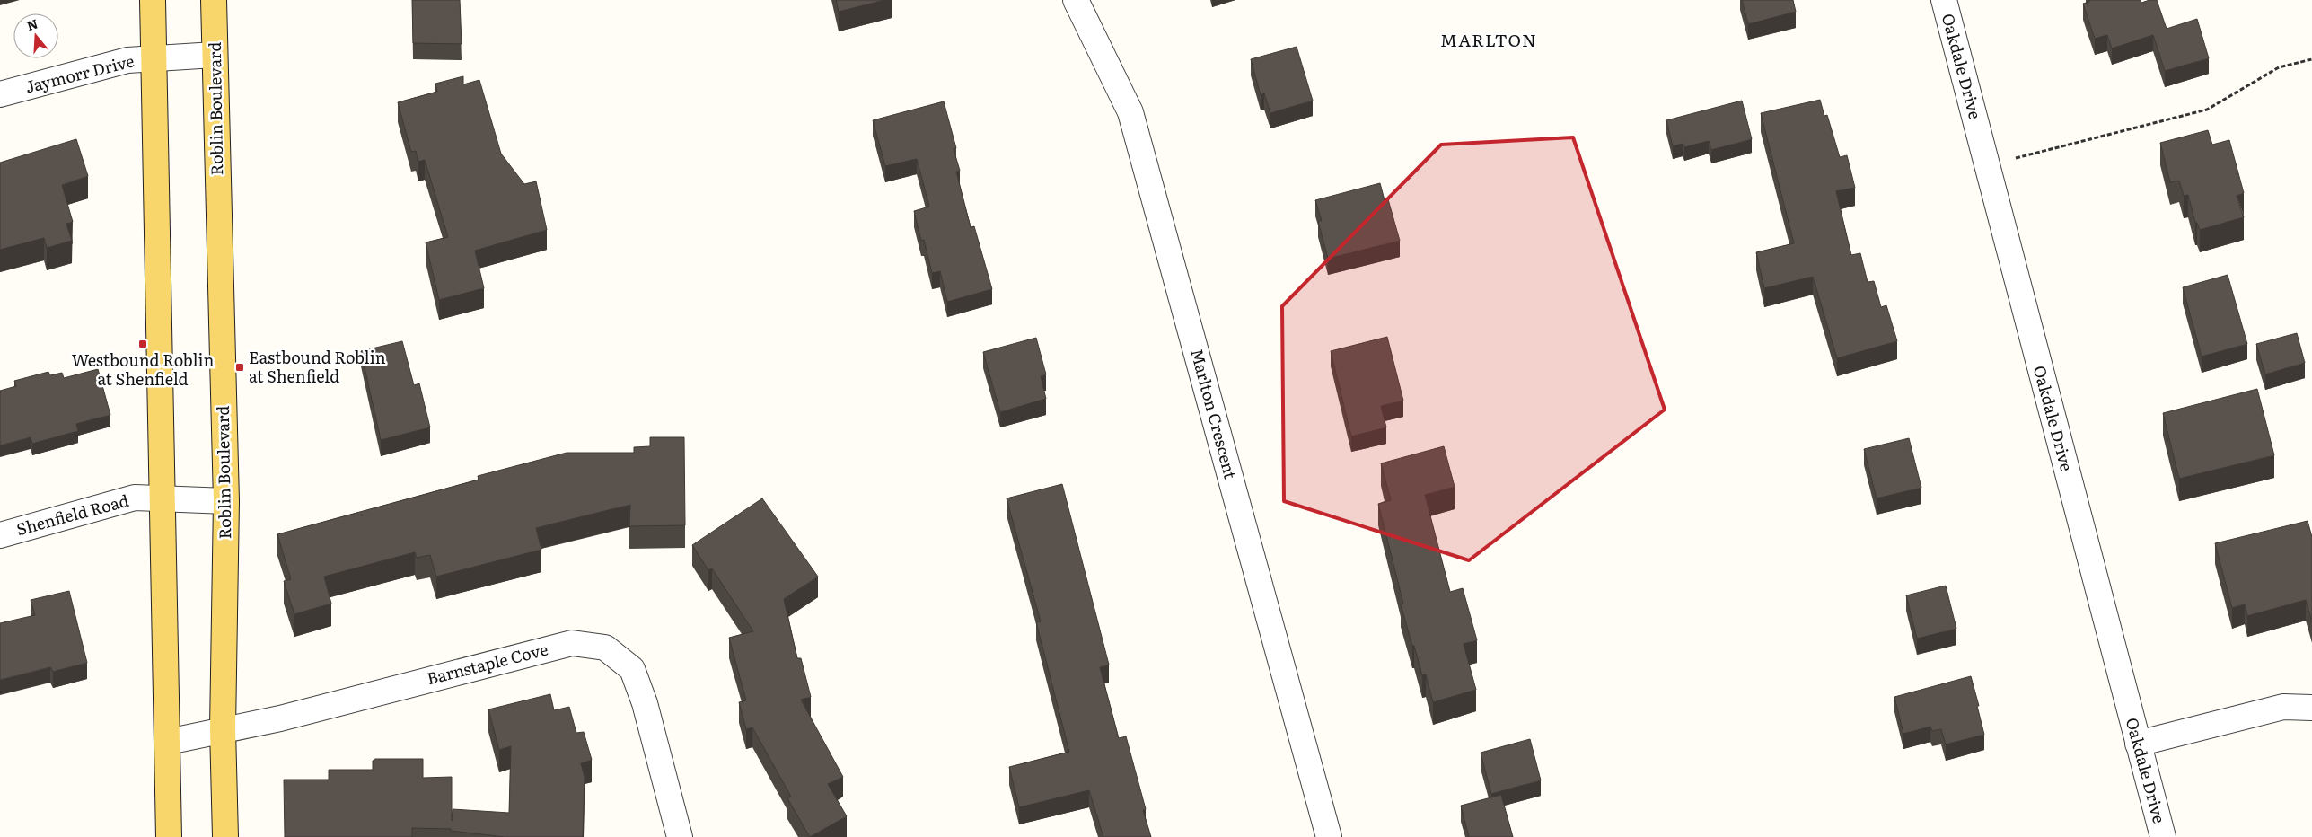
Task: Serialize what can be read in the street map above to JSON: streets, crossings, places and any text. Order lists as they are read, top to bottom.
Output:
{
  "streets": {
    "main road": ["Roblin Boulevard"],
    "street": [
      "Oakdale Drive",
      "Jaymorr Drive",
      "Marlton Crescent",
      "Shenfield Road",
      "Barnstaple Cove"
    ]
  },
  "crossings": [
    ["Jaymorr Drive", "Roblin Boulevard"],
    ["Roblin Boulevard", "Shenfield Road"],
    ["Roblin Boulevard", "Barnstaple Cove"]
  ],
  "districts": ["MARLTON"],
  "places": {
    "transit": ["Westbound Roblin at Shenfield", "Eastbound Roblin at Shenfield"]
  },
  "north": "top"
}
